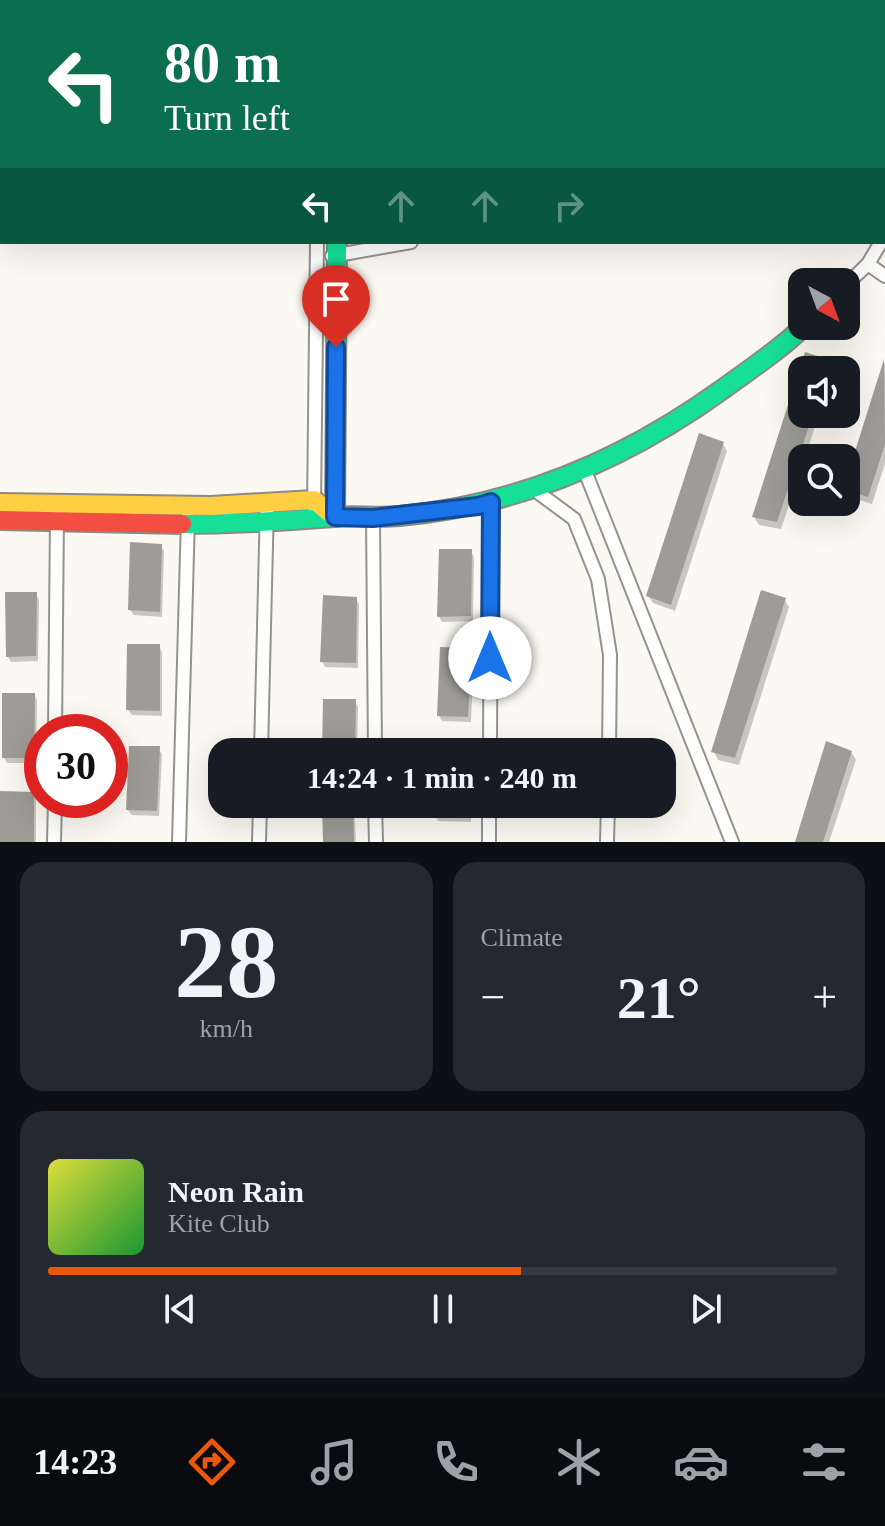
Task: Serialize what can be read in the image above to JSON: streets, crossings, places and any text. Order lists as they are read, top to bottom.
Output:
{
  "north": "bottom right",
  "page": {
    "turn": ["80 m", "Turn left"],
    "limit": "30",
    "trip": "14:24 · 1 min · 240 m",
    "tile": [
      ["28", "km/h"],
      "Climate"
    ],
    "heat": ["−", "21°", "+"],
    "song": ["Neon Rain", "Kite Club"],
    "tabs": "14:23"
  }
}
